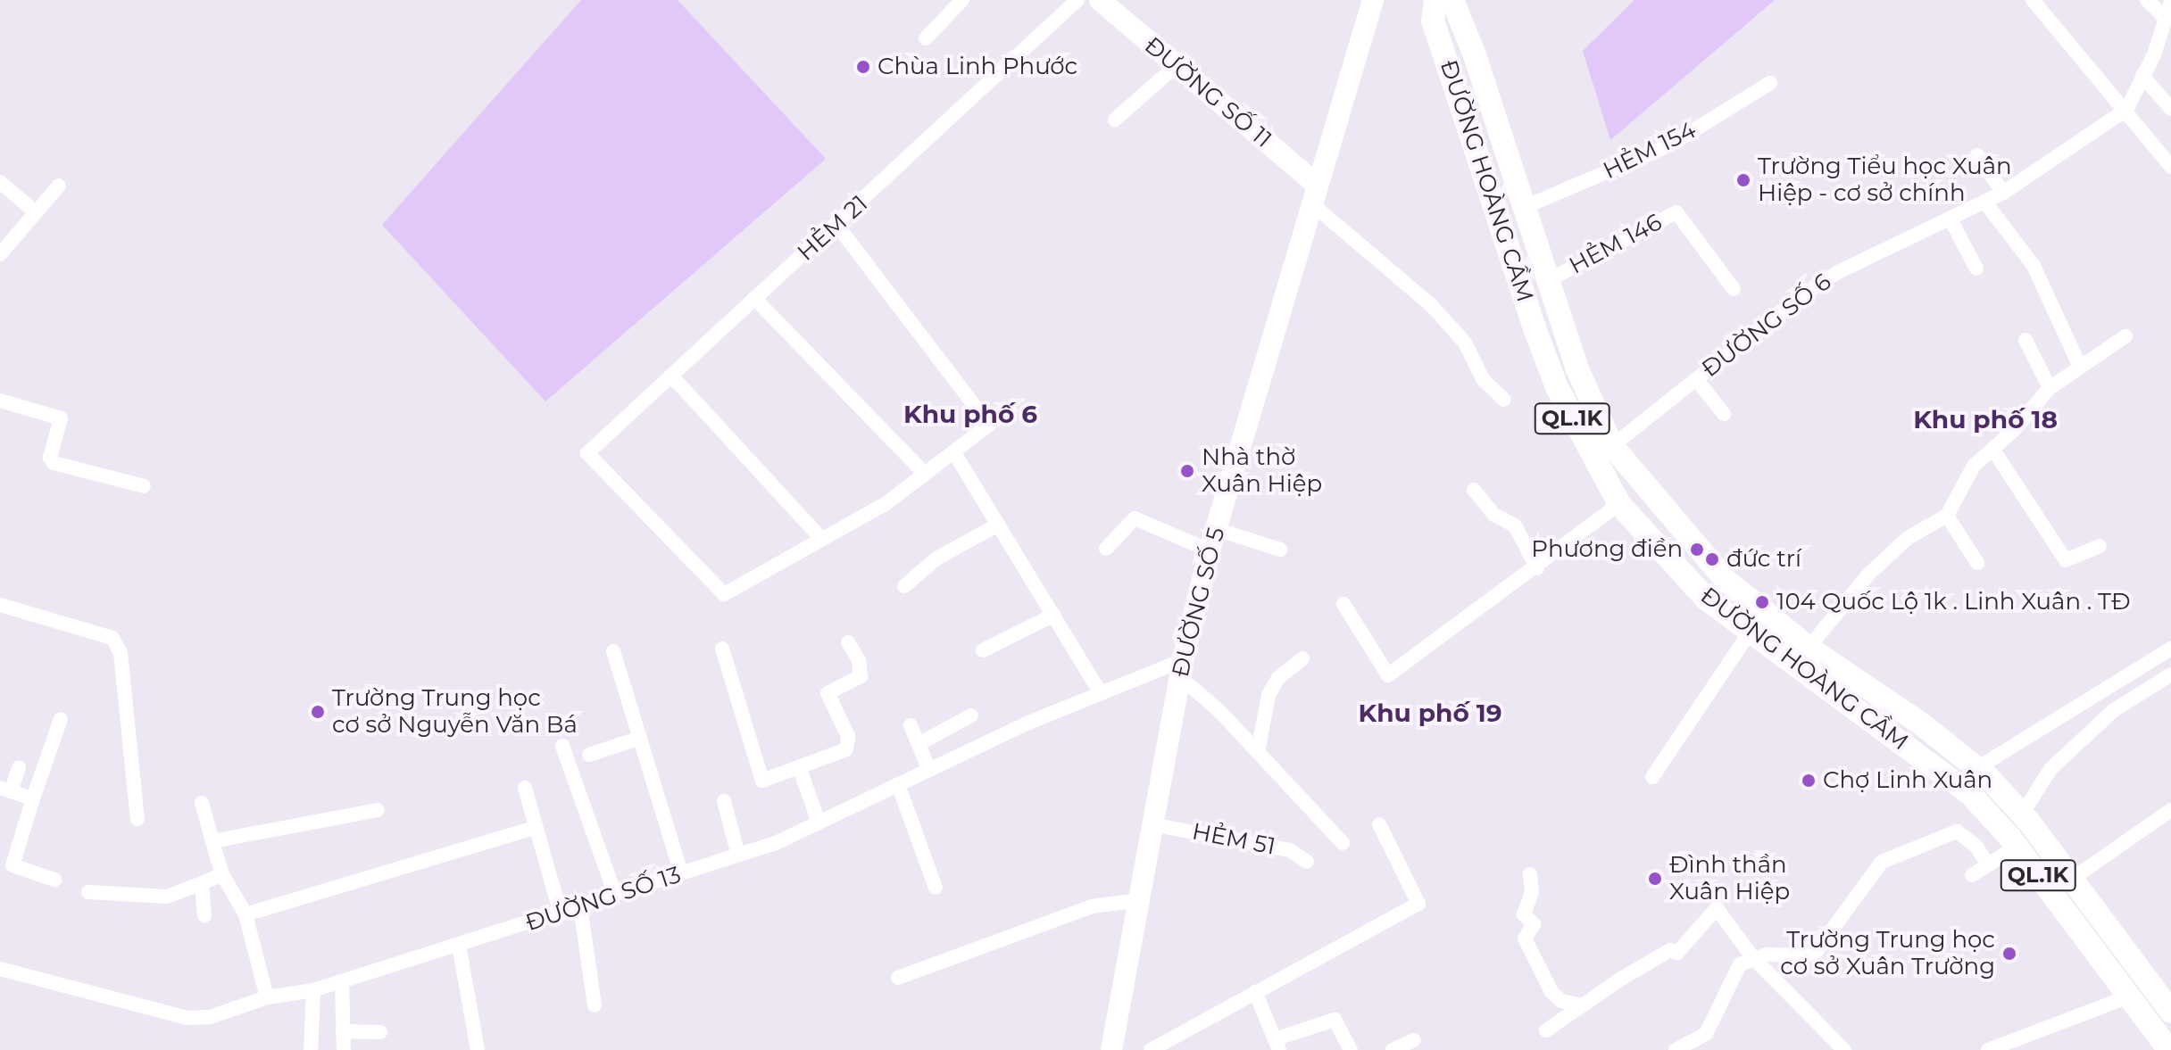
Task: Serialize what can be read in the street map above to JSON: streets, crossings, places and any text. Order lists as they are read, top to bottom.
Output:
{
  "streets": {
    "main road": [
      "ĐƯỜNG SỐ 11",
      "ĐƯỜNG HOÀNG CẦM",
      "QL.1K",
      "ĐƯỜNG SỐ 5"
    ],
    "street": [
      "HẺM 154",
      "HẺM 21",
      "HẺM 146",
      "ĐƯỜNG SỐ 6",
      "HẺM 51",
      "ĐƯỜNG SỐ 13"
    ]
  },
  "crossings": [
    ["ĐƯỜNG SỐ 11", "ĐƯỜNG SỐ 5"],
    ["HẺM 154", "ĐƯỜNG HOÀNG CẦM"],
    ["ĐƯỜNG HOÀNG CẦM", "HẺM 146"],
    ["ĐƯỜNG HOÀNG CẦM", "ĐƯỜNG SỐ 6"],
    ["ĐƯỜNG SỐ 5", "HẺM 51"],
    ["ĐƯỜNG SỐ 5", "ĐƯỜNG SỐ 13"]
  ],
  "districts": ["Khu phố 6", "Khu phố 18", "Khu phố 19"],
  "places": [
    "Chùa Linh Phước",
    "Trường Tiểu học Xuân Hiệp - cơ sở chính",
    "Nhà thờ Xuân Hiệp",
    "Phương điền",
    "đức trí",
    "104 Quốc Lộ 1k . Linh Xuân . TĐ",
    "Trường Trung học cơ sở Nguyễn Văn Bá",
    "Chợ Linh Xuân",
    "Đình thần Xuân Hiệp",
    "Trường Trung học cơ sở Xuân Trường"
  ]
}
